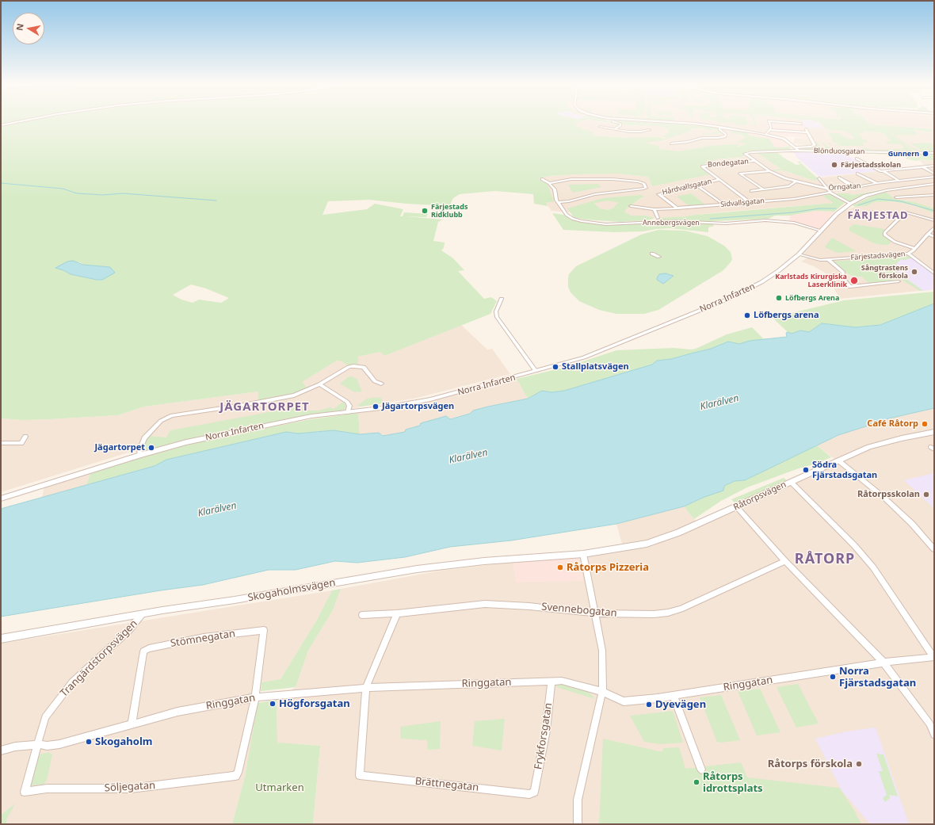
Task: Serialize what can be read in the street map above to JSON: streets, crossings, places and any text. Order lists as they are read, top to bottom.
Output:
{
  "streets": {
    "street": [
      "Blönduosgatan",
      "Bondegatan",
      "Hårdvallsgatan",
      "Örngatan",
      "Sidvallsgatan",
      "Annebergsvägen",
      "Färjestadsvägen",
      "Norra Infarten",
      "Råtorpsvägen",
      "Skogaholmsvägen",
      "Svennebogatan",
      "Stömnegatan",
      "Trangärdstorpsvägen",
      "Ringgatan",
      "Frykforsgatan",
      "Brättnegatan",
      "Söljegatan"
    ]
  },
  "crossings": [
    ["Blönduosgatan", "Örngatan"],
    ["Bondegatan", "Hårdvallsgatan"],
    ["Bondegatan", "Örngatan"],
    ["Hårdvallsgatan", "Sidvallsgatan"],
    ["Annebergsvägen", "Norra Infarten"],
    ["Färjestadsvägen", "Norra Infarten"],
    ["Råtorpsvägen", "Skogaholmsvägen"],
    ["Skogaholmsvägen", "Trangärdstorpsvägen"],
    ["Stömnegatan", "Ringgatan"],
    ["Stömnegatan", "Söljegatan"],
    ["Trangärdstorpsvägen", "Ringgatan"],
    ["Trangärdstorpsvägen", "Söljegatan"],
    ["Ringgatan", "Frykforsgatan"],
    ["Ringgatan", "Brättnegatan"],
    ["Ringgatan", "Söljegatan"],
    ["Frykforsgatan", "Brättnegatan"]
  ],
  "districts": ["FÄRJESTAD", "JÄGARTORPET", "RÅTORP"],
  "water": ["Klarälven"],
  "parks": ["Utmarken"],
  "places": [
    "Gunnern",
    "Färjestadsskolan",
    "Färjestads Ridklubb",
    "Sångtrastens förskola",
    "Karlstads Kirurgiska Laserklinik",
    "Löfbergs Arena",
    "Löfbergs arena",
    "Stallplatsvägen",
    "Jägartorpsvägen",
    "Café Råtorp",
    "Jägartorpet",
    "Södra Fjärstadsgatan",
    "Råtorpsskolan",
    "Råtorps Pizzeria",
    "Norra Fjärstadsgatan",
    "Högforsgatan",
    "Dyevägen",
    "Skogaholm",
    "Råtorps förskola",
    "Råtorps idrottsplats"
  ],
  "north": "left"
}
